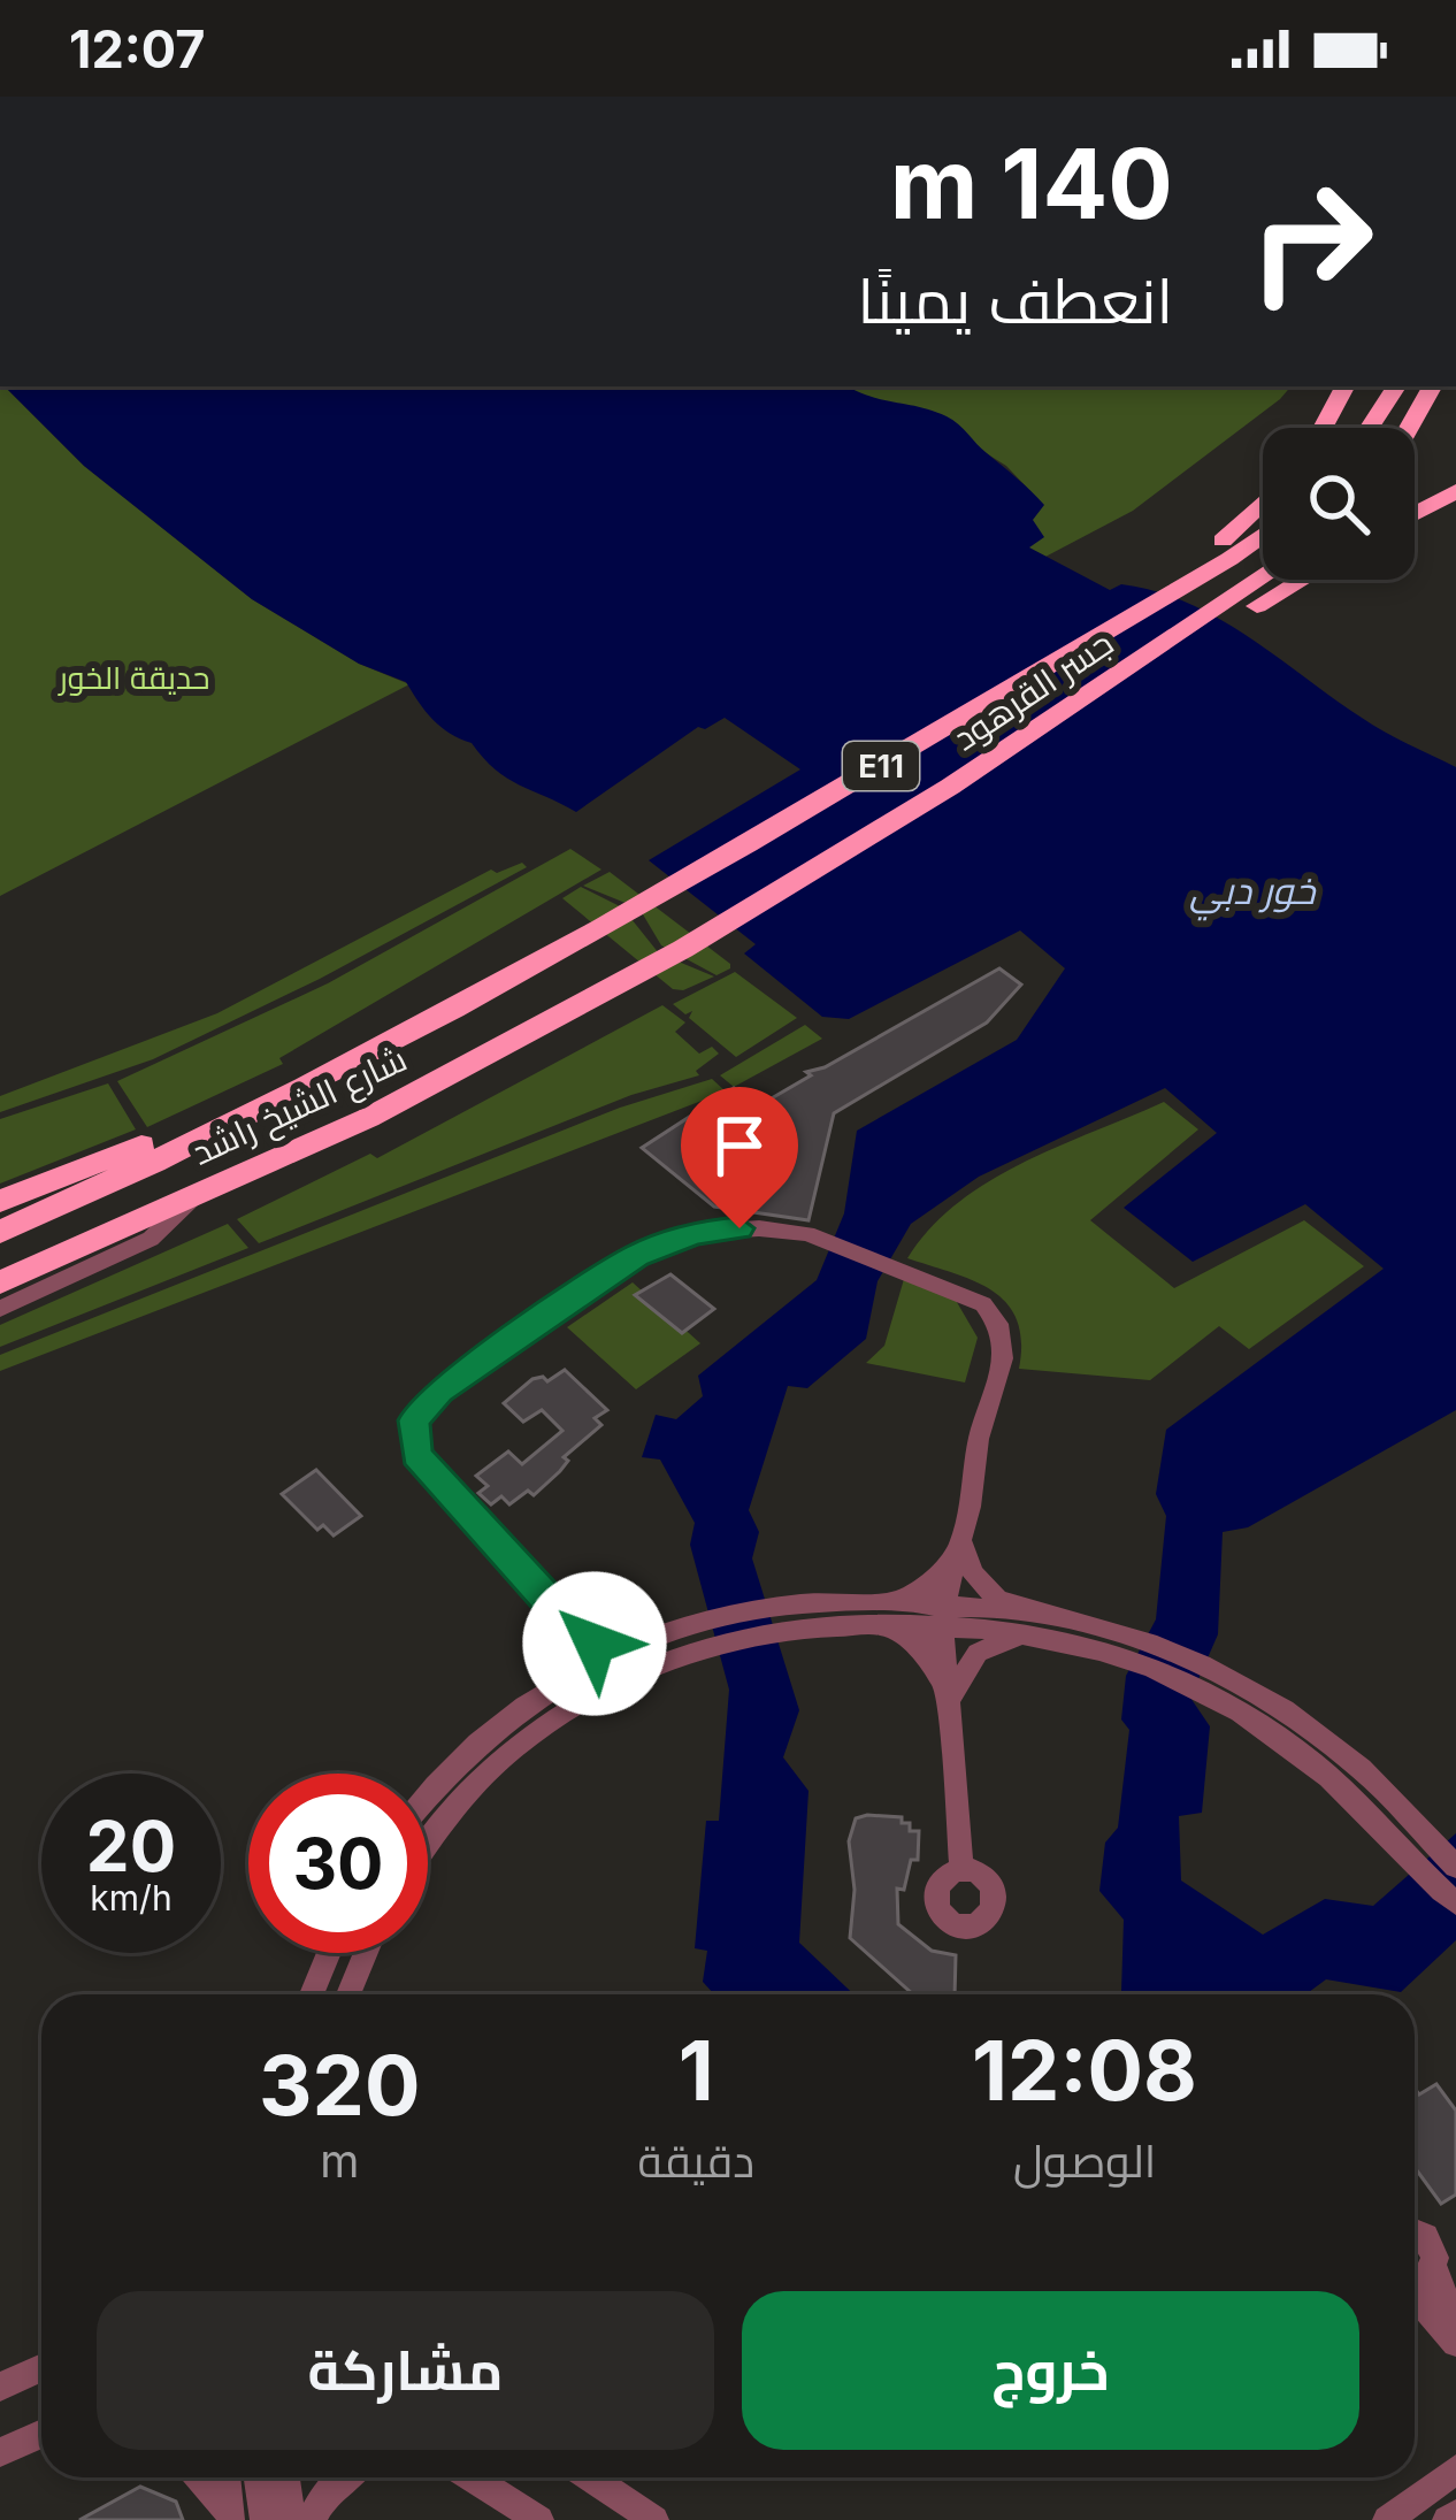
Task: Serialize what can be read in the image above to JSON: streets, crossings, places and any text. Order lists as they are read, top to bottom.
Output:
{
  "streets": {
    "highway": ["جسر القرهود", "E11", "شارع الشيخ راشد"]
  },
  "crossings": [
    ["جسر القرهود", "E11"],
    ["جسر القرهود", "شارع الشيخ راشد"]
  ],
  "water": ["خور دبي"],
  "parks": ["حديقة الخور"],
  "page": {
    "status": "12:07",
    "turn": ["140 m", "انعطف يمينًا"],
    "speed": "20 km/h",
    "limit": "30",
    "eta": [
      "12:08",
      "الوصول",
      "1",
      "دقيقة",
      "320",
      "m"
    ],
    "buttons": ["خروج", "مشاركة"]
  }
}
